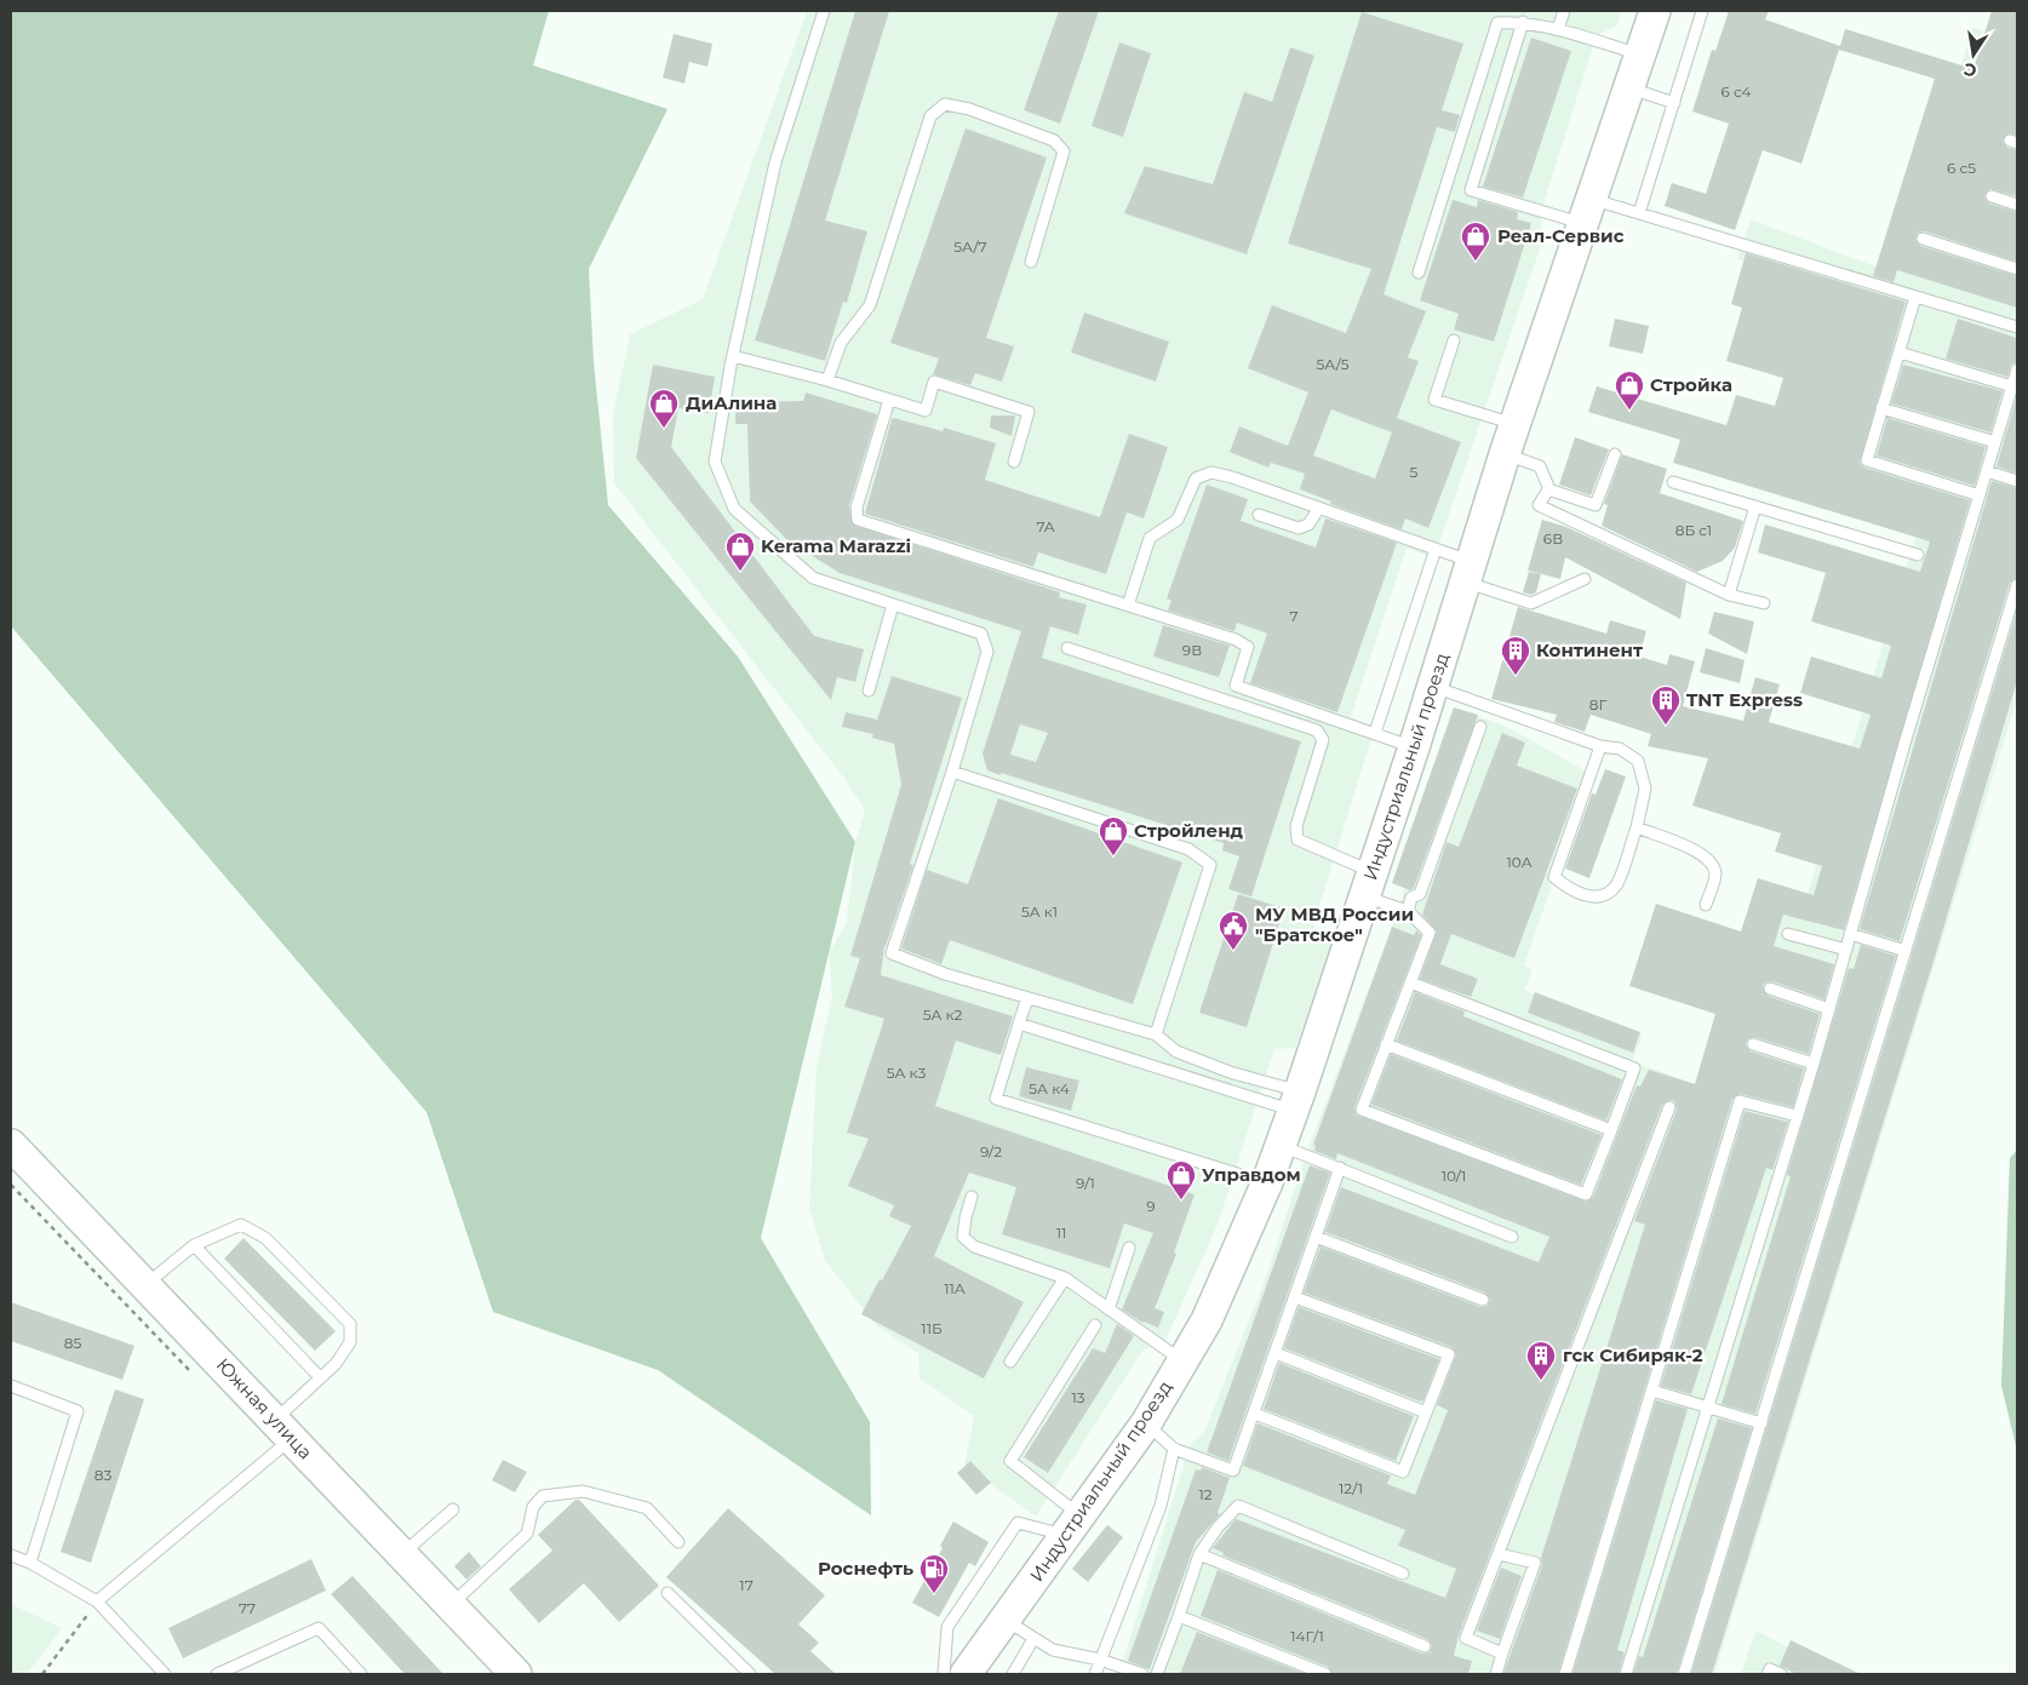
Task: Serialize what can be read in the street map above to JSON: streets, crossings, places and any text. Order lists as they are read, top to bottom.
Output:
{
  "streets": {
    "street": ["Индустриальный проезд", "Южная улица"]
  },
  "places": {
    "shop": [
      "Реал-Сервис",
      "Стройка",
      "ДиАлина",
      "Kerama Marazzi",
      "Стройленд",
      "Управдом"
    ],
    "building": ["Континент", "TNT Express", "гск Сибиряк-2"],
    "public building": ["МУ МВД России \"Братское\""],
    "fuel station": ["Роснефть"]
  },
  "house_numbers": [
    "6 с4",
    "6 с5",
    "5А/7",
    "5А/5",
    "5",
    "7А",
    "8Б с1",
    "6В",
    "7",
    "9В",
    "8Г",
    "10А",
    "5А к1",
    "5А к2",
    "5А к3",
    "5А к4",
    "9/2",
    "10/1",
    "9/1",
    "9",
    "11",
    "11А",
    "11Б",
    "85",
    "13",
    "83",
    "12/1",
    "12",
    "17",
    "77",
    "14Г/1"
  ],
  "north": "bottom"
}
